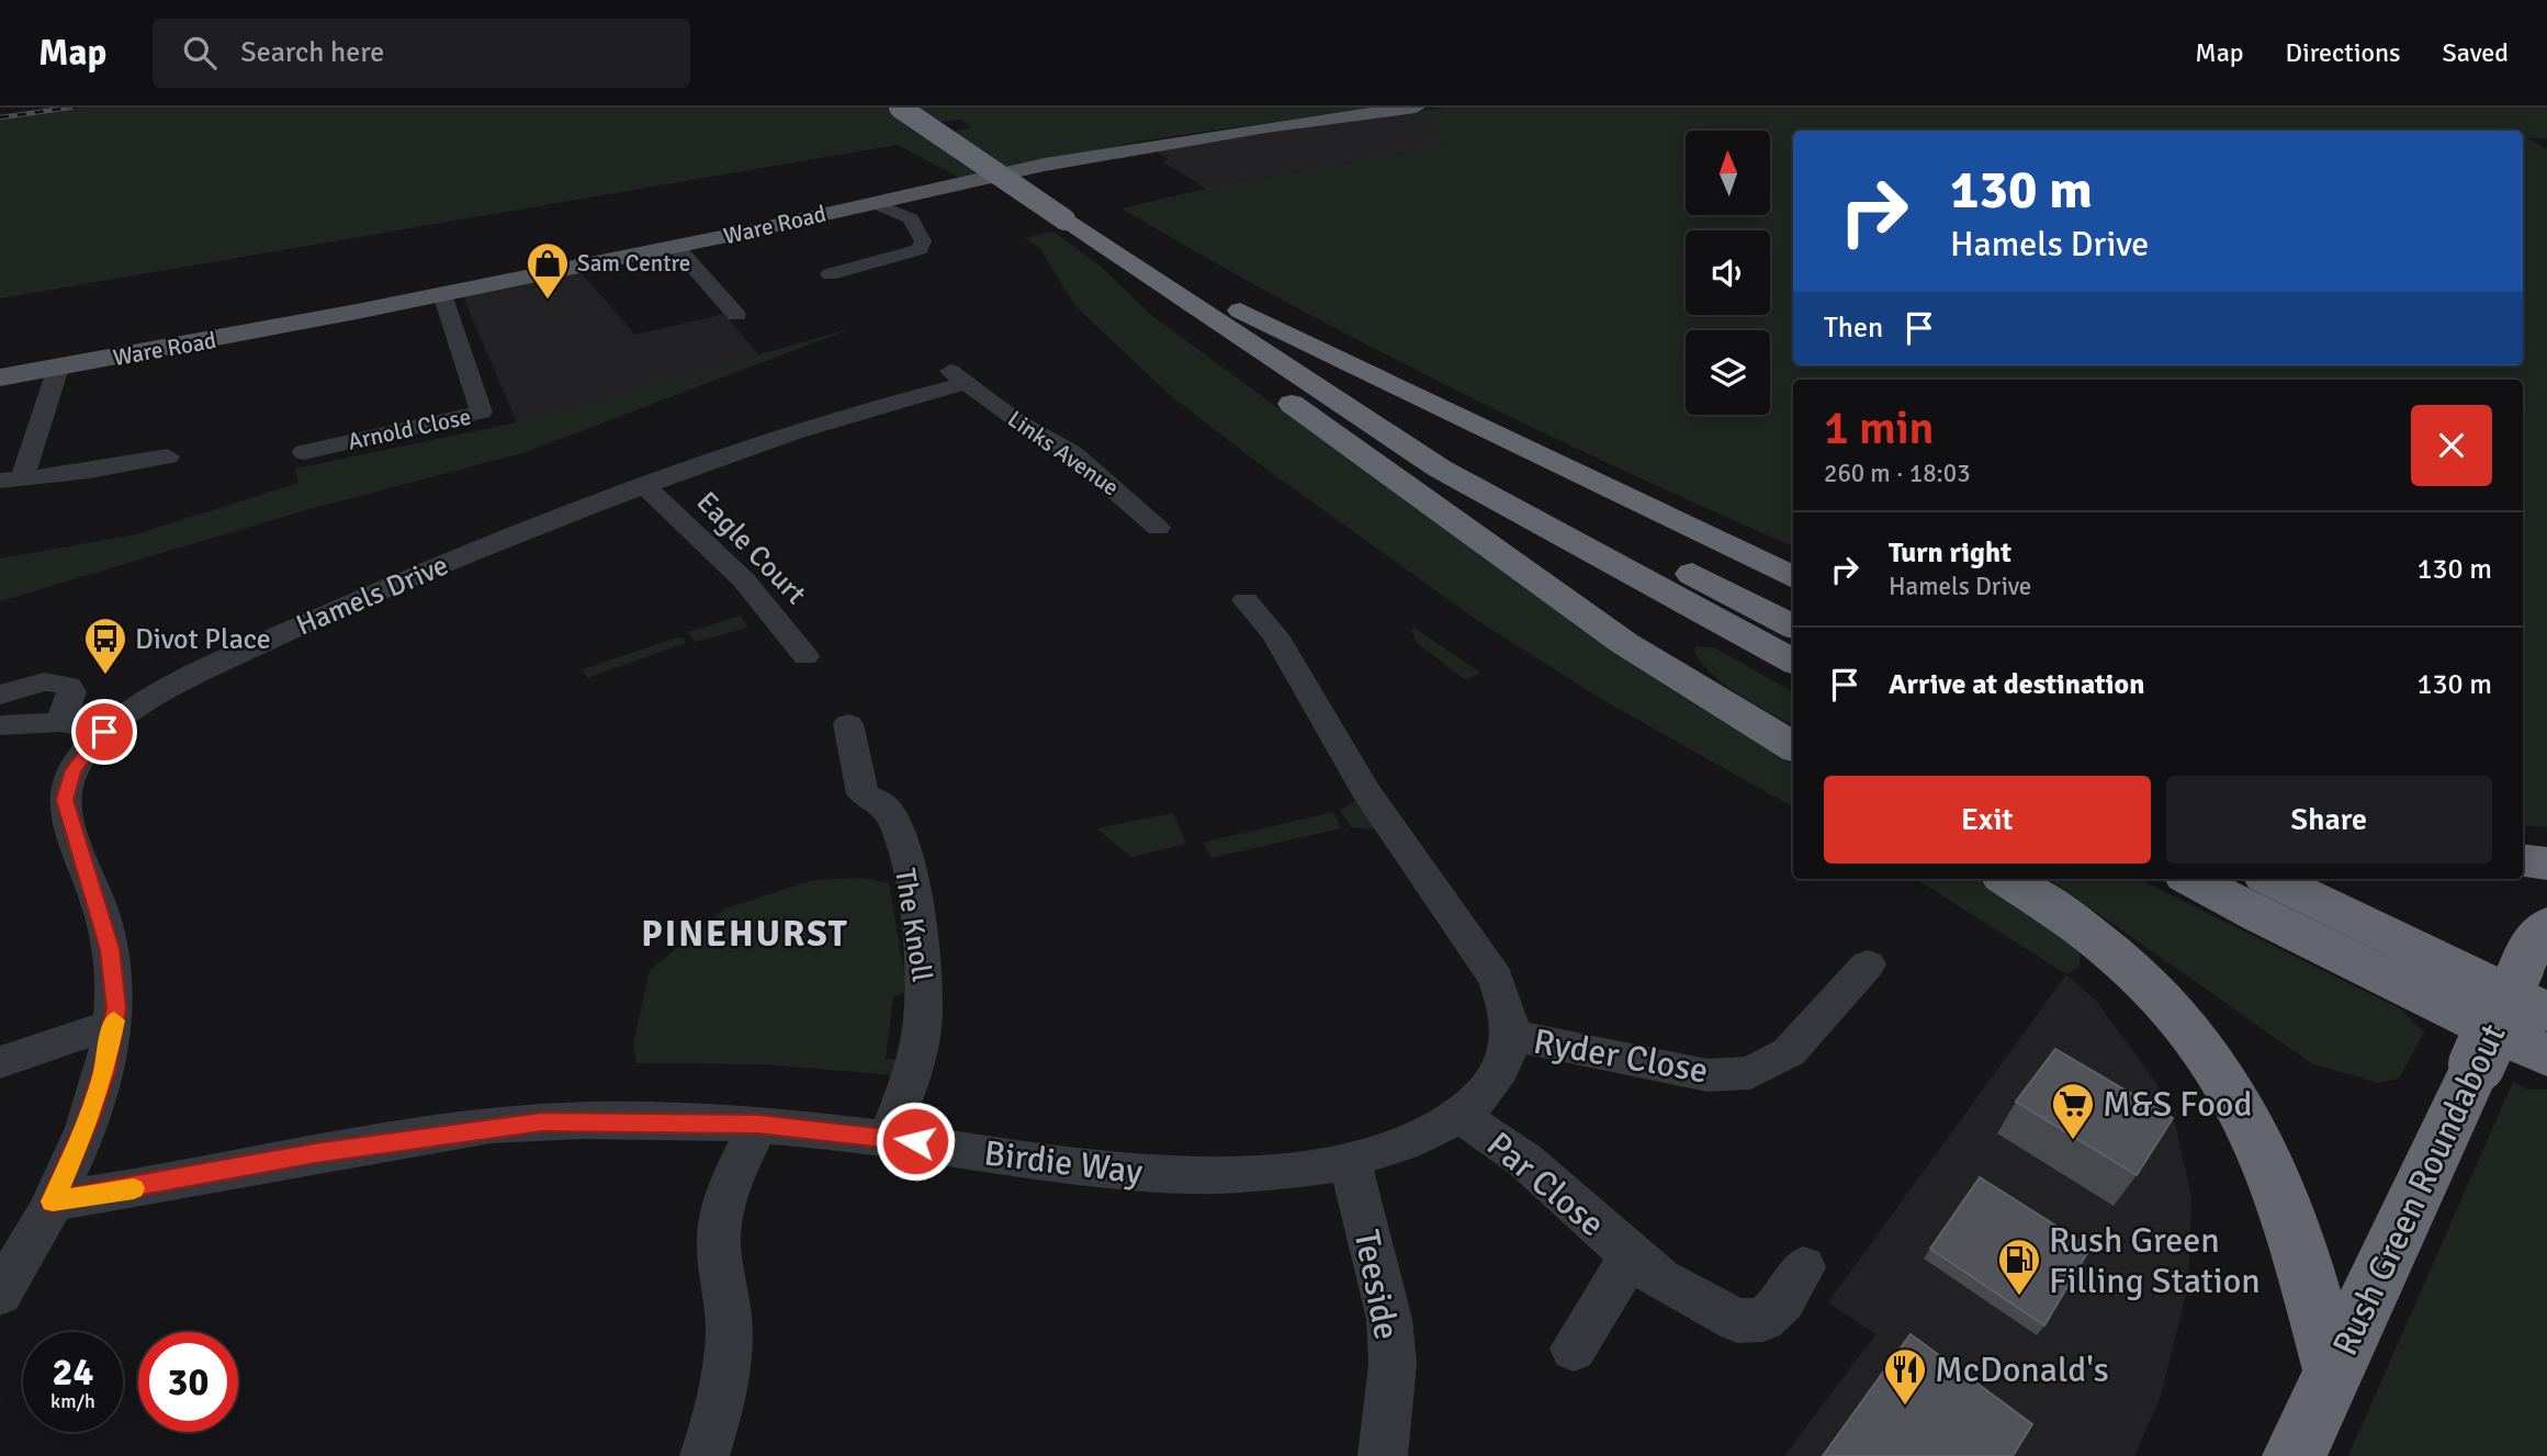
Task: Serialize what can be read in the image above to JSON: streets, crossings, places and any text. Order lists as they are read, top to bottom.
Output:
{
  "streets": {
    "highway": ["Rush Green Roundabout"],
    "main road": ["Ware Road"],
    "street": [
      "Arnold Close",
      "Links Avenue",
      "Eagle Court",
      "Hamels Drive",
      "The Knoll",
      "Ryder Close",
      "Birdie Way",
      "Par Close",
      "Teeside"
    ]
  },
  "crossings": [
    ["Ware Road", "Arnold Close"],
    ["Links Avenue", "Hamels Drive"],
    ["Eagle Court", "Hamels Drive"],
    ["Hamels Drive", "Birdie Way"],
    ["The Knoll", "Birdie Way"],
    ["Ryder Close", "Birdie Way"],
    ["Birdie Way", "Par Close"],
    ["Birdie Way", "Teeside"]
  ],
  "districts": ["PINEHURST"],
  "places": {
    "shop": ["Sam Centre"],
    "bus stop": ["Divot Place"],
    "supermarket": ["M&S Food"],
    "fuel station": ["Rush Green Filling Station"],
    "restaurant": ["McDonald's"]
  },
  "north": "top",
  "page": {
    "header": "Map",
    "search": "Search here",
    "nav": ["Map", "Directions", "Saved"],
    "turn": ["130 m", "Hamels Drive"],
    "then": "Then",
    "heading": ["1 min", "260 m · 18:03"],
    "list": [
      {
        "name": "Turn right",
        "note": "Hamels Drive",
        "value": "130 m"
      },
      {
        "name": "Arrive at destination",
        "value": "130 m"
      }
    ],
    "buttons": ["Exit", "Share"],
    "speed": "24 km/h",
    "limit": "30"
  }
}
